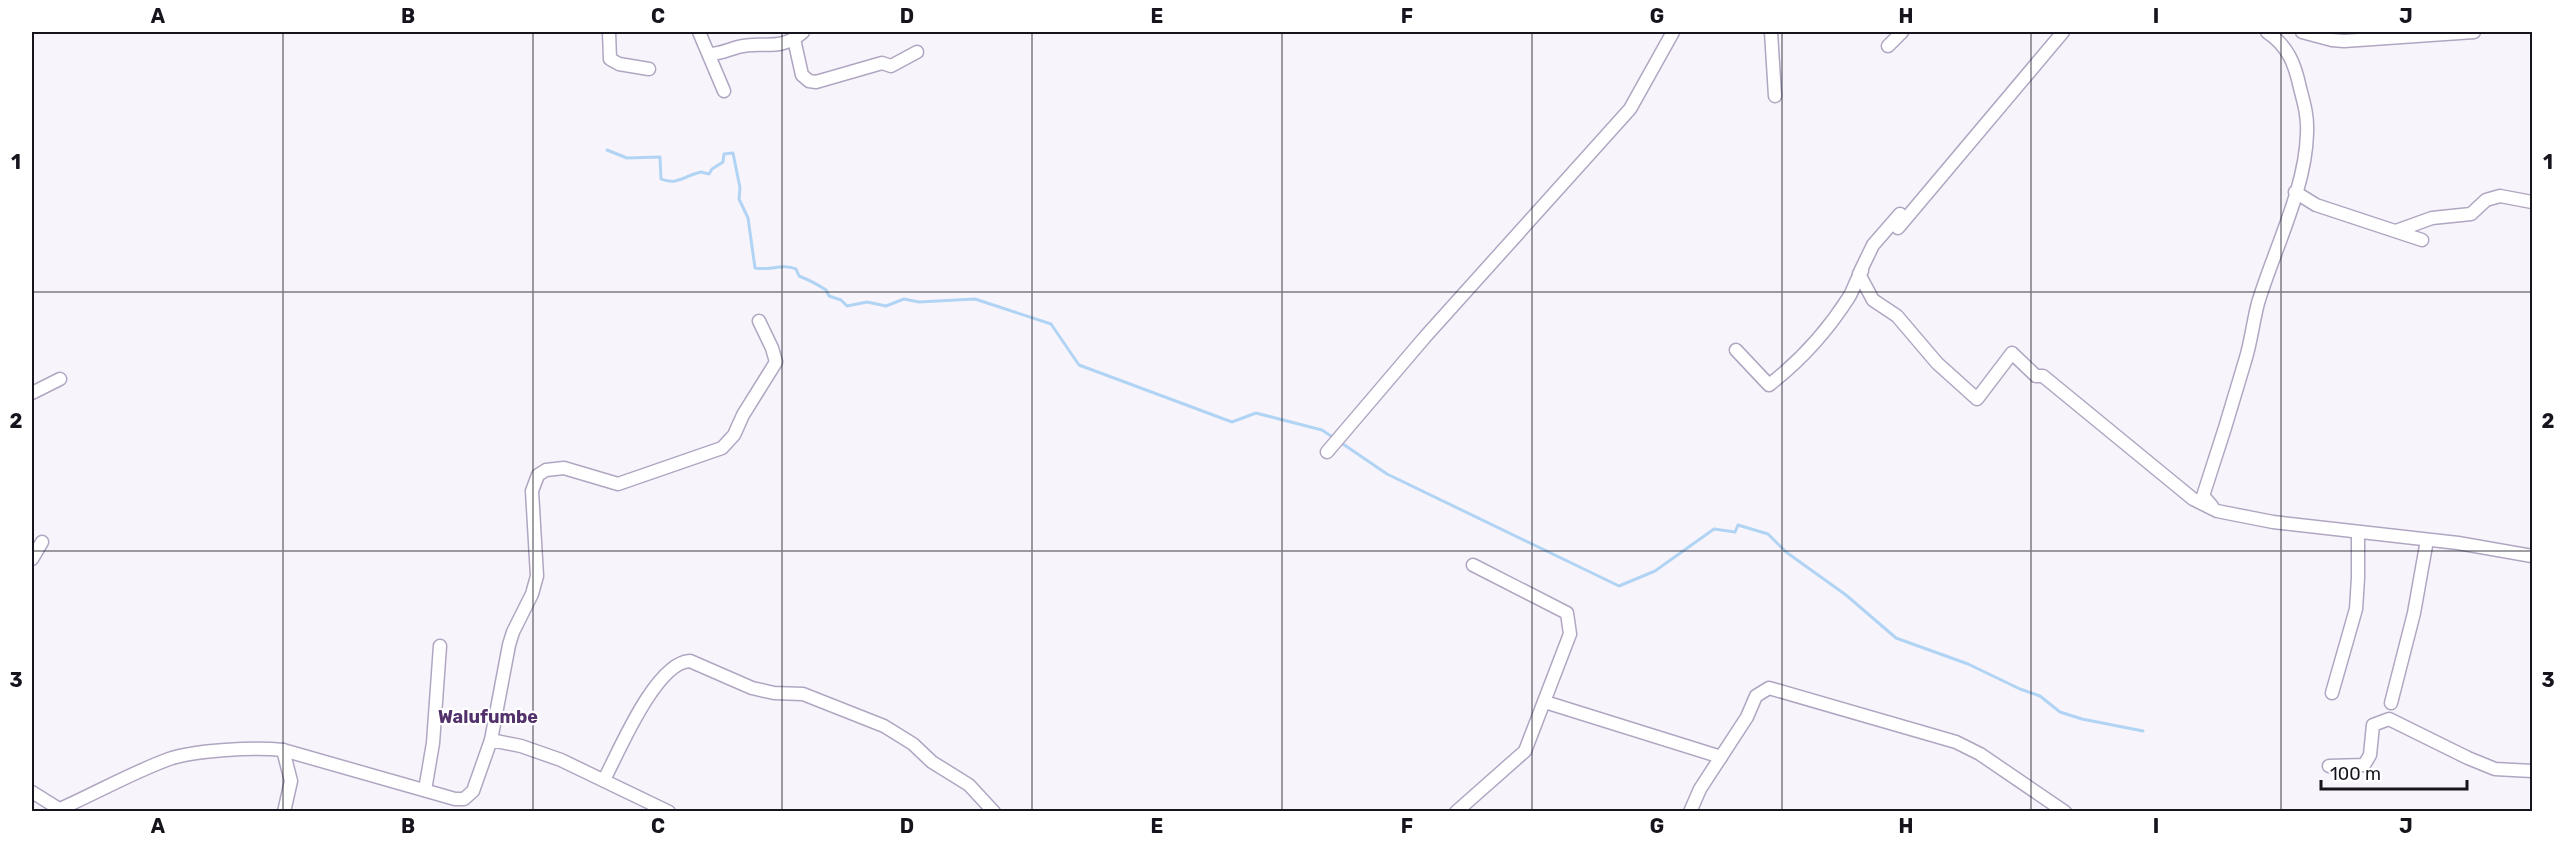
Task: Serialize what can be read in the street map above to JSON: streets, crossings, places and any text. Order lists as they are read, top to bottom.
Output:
{
  "districts": ["Walufumbe"],
  "scale_bar": "100 m",
  "grid": {
    "columns": [
      "A",
      "B",
      "C",
      "D",
      "E",
      "F",
      "G",
      "H",
      "I",
      "J"
    ],
    "rows": ["1", "2", "3"]
  }
}
